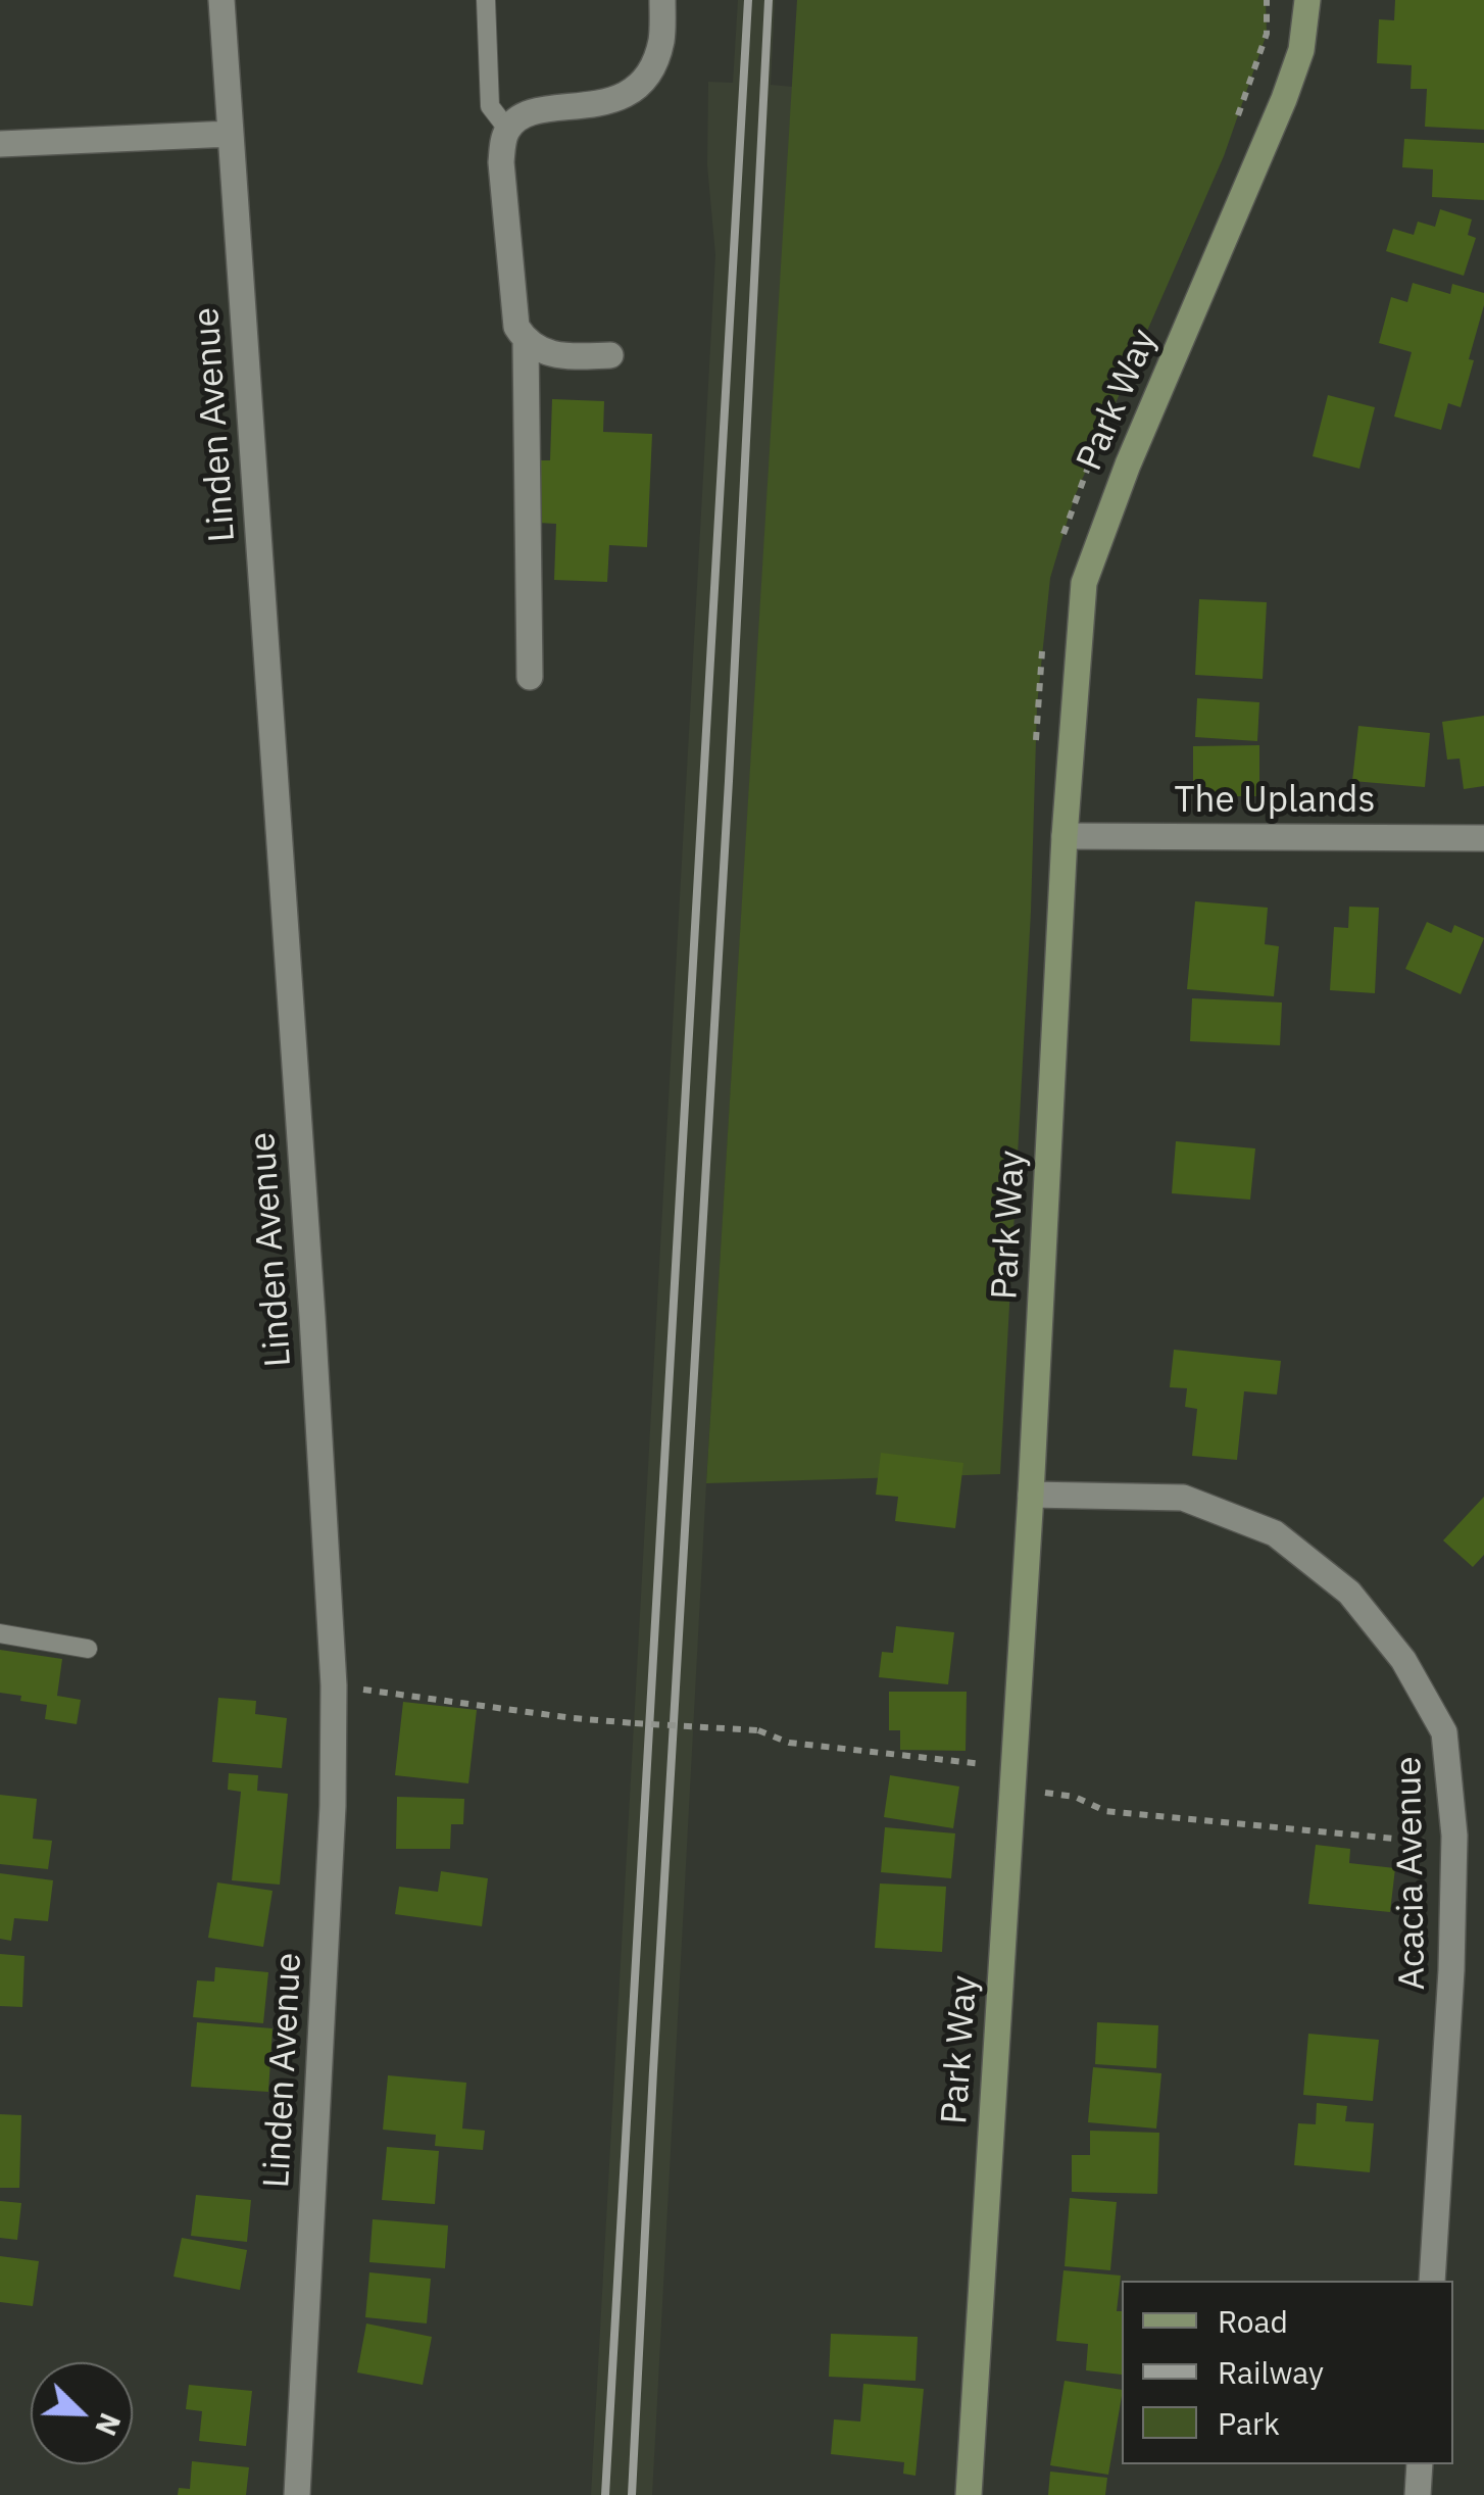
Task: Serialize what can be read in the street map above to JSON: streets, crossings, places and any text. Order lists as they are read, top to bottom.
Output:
{
  "streets": {
    "street": [
      "Park Way",
      "Linden Avenue",
      "The Uplands",
      "Acacia Avenue"
    ]
  },
  "crossings": [
    ["Park Way", "The Uplands"],
    ["Park Way", "Acacia Avenue"]
  ],
  "legend": ["Road", "Railway", "Park"],
  "north": "bottom right"
}
